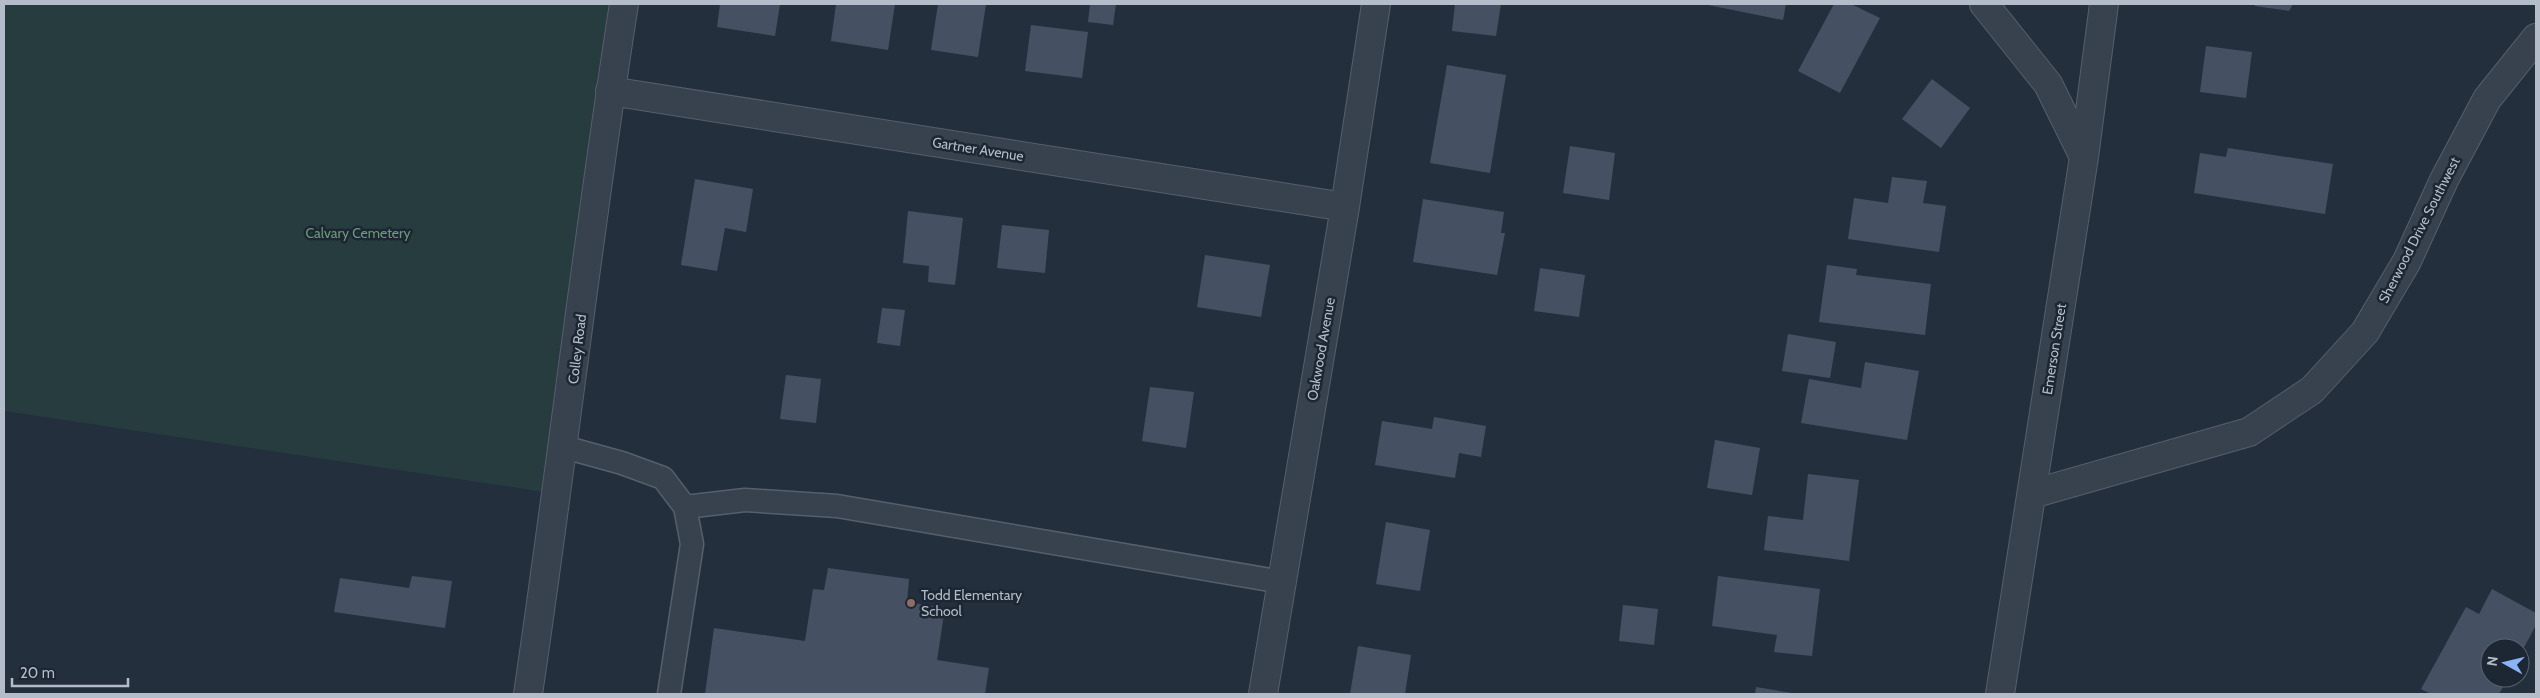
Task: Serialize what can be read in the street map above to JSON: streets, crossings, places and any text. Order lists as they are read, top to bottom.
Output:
{
  "streets": {
    "street": [
      "Gartner Avenue",
      "Sherwood Drive Southwest",
      "Colley Road",
      "Oakwood Avenue",
      "Emerson Street"
    ]
  },
  "crossings": [
    ["Gartner Avenue", "Colley Road"],
    ["Gartner Avenue", "Oakwood Avenue"],
    ["Sherwood Drive Southwest", "Emerson Street"]
  ],
  "parks": ["Calvary Cemetery"],
  "places": ["Todd Elementary School"],
  "scale_bar": "20 m",
  "north": "left"
}
